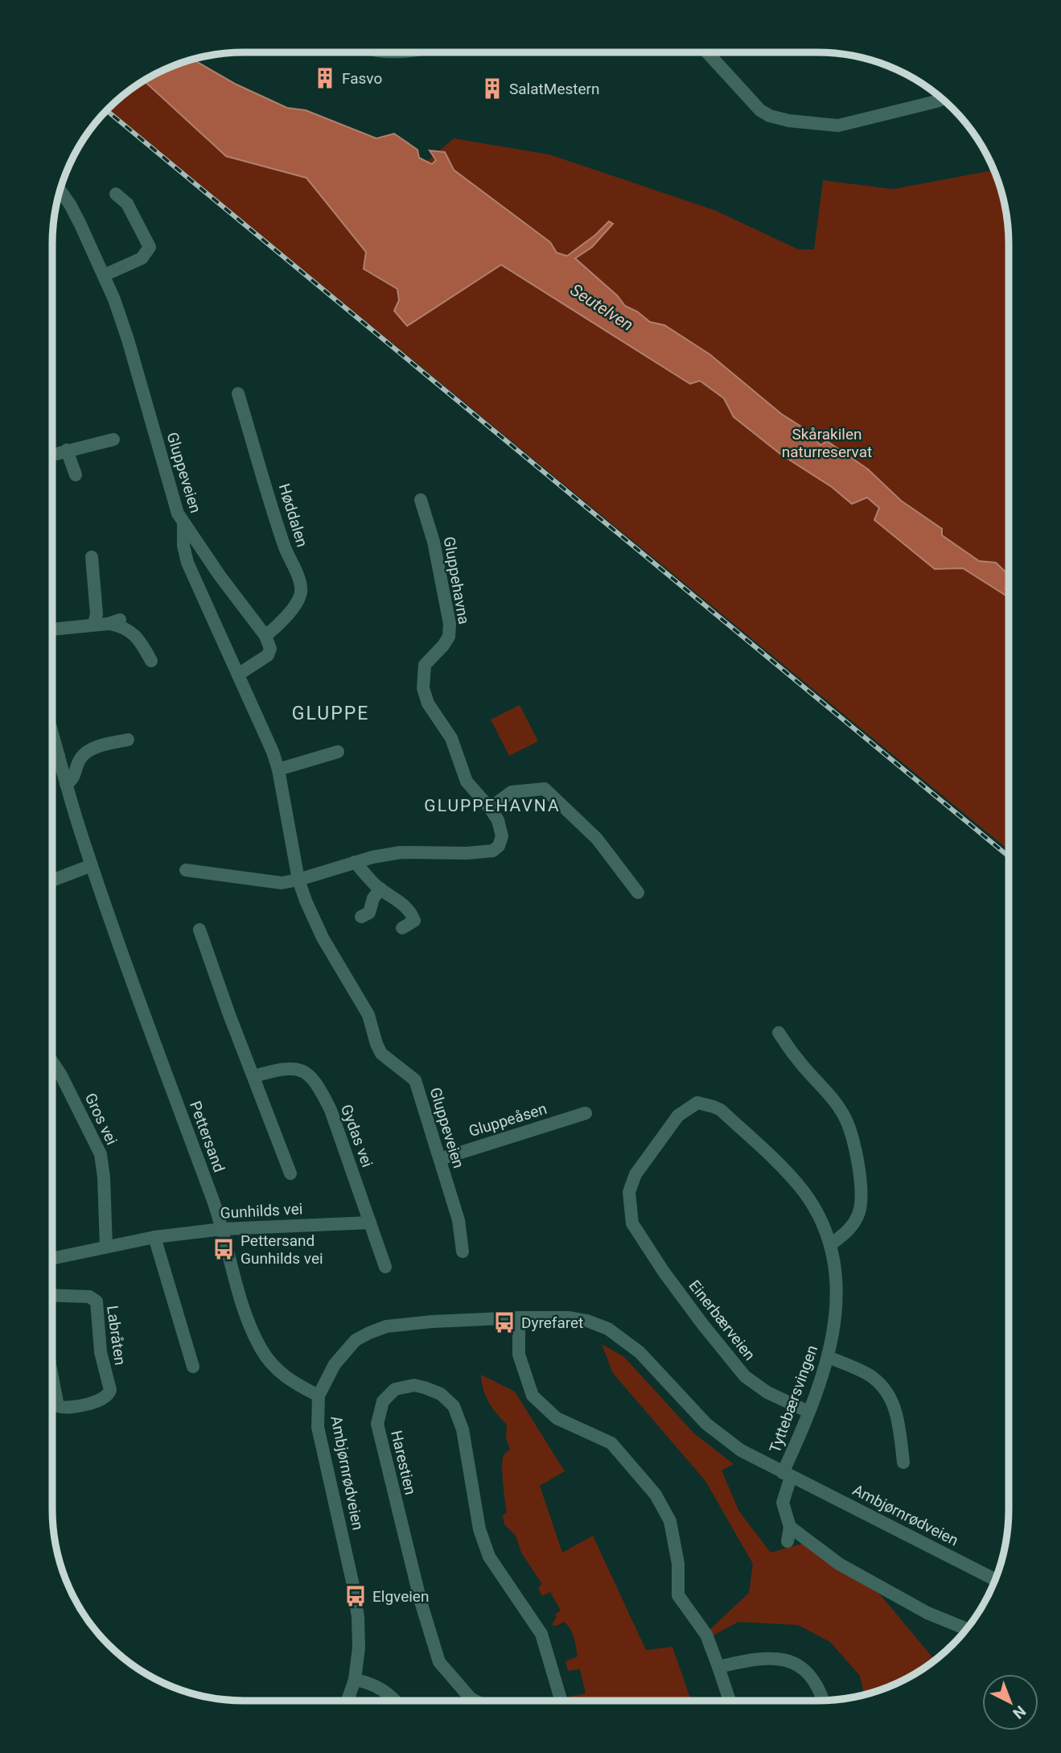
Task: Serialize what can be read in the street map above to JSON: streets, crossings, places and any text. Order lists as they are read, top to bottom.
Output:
{
  "streets": {
    "street": [
      "Gluppeveien",
      "Høddalen",
      "Gluppehavna",
      "Gros vei",
      "Gluppeåsen",
      "Gydas vei",
      "Pettersand",
      "Gunhilds vei",
      "Einerbærveien",
      "Labråten",
      "Tyttebærsvingen",
      "Harestien",
      "Ambjørnrødveien"
    ]
  },
  "crossings": [
    ["Gluppeveien", "Gluppehavna"],
    ["Gluppeveien", "Gluppeåsen"],
    ["Gros vei", "Gunhilds vei"],
    ["Gydas vei", "Gunhilds vei"],
    ["Pettersand", "Gunhilds vei"],
    ["Pettersand", "Ambjørnrødveien"],
    ["Einerbærveien", "Tyttebærsvingen"],
    ["Tyttebærsvingen", "Ambjørnrødveien"]
  ],
  "districts": ["GLUPPE", "GLUPPEHAVNA"],
  "water": ["Seutelven"],
  "parks": ["Skårakilen naturreservat"],
  "places": {
    "building": ["Fasvo", "SalatMestern"],
    "bus stop": ["Pettersand Gunhilds vei", "Dyrefaret", "Elgveien"]
  },
  "north": "bottom right"
}
